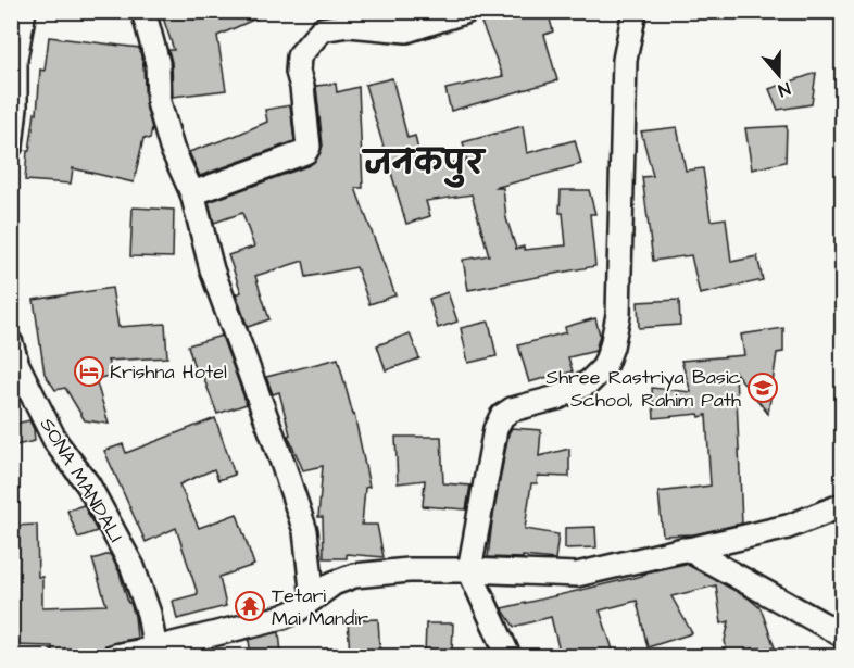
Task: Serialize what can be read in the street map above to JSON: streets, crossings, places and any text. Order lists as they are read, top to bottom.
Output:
{
  "streets": {
    "street": ["SONA MANDALI"]
  },
  "districts": ["जनकपुर"],
  "places": {
    "hotel": ["Krishna Hotel"],
    "school or university": ["Shree Rastriya Basic School, Rahim Path"],
    "temple": ["Tetari Mai Mandir"]
  },
  "north": "bottom"
}
